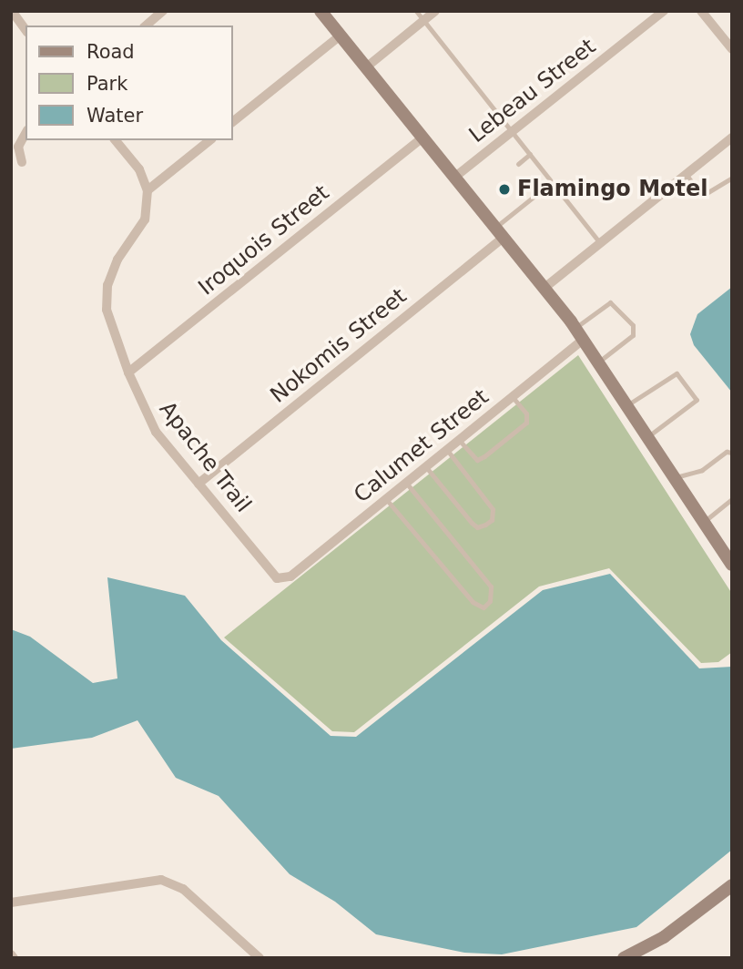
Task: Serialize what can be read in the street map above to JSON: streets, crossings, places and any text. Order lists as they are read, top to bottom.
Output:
{
  "streets": {
    "street": [
      "Lebeau Street",
      "Iroquois Street",
      "Nokomis Street",
      "Calumet Street",
      "Apache Trail"
    ]
  },
  "crossings": [
    ["Iroquois Street", "Apache Trail"],
    ["Nokomis Street", "Apache Trail"],
    ["Calumet Street", "Apache Trail"]
  ],
  "places": ["Flamingo Motel"],
  "legend": ["Road", "Park", "Water"]
}
